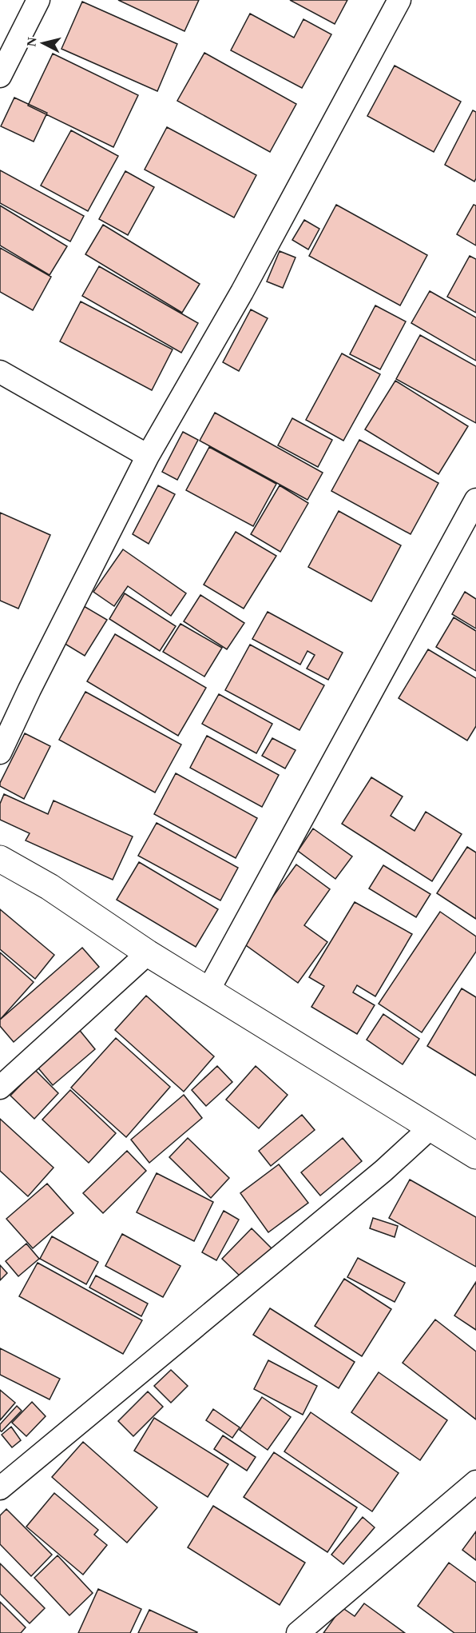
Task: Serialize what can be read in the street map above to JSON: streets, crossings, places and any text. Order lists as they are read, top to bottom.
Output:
{
  "north": "left"
}
